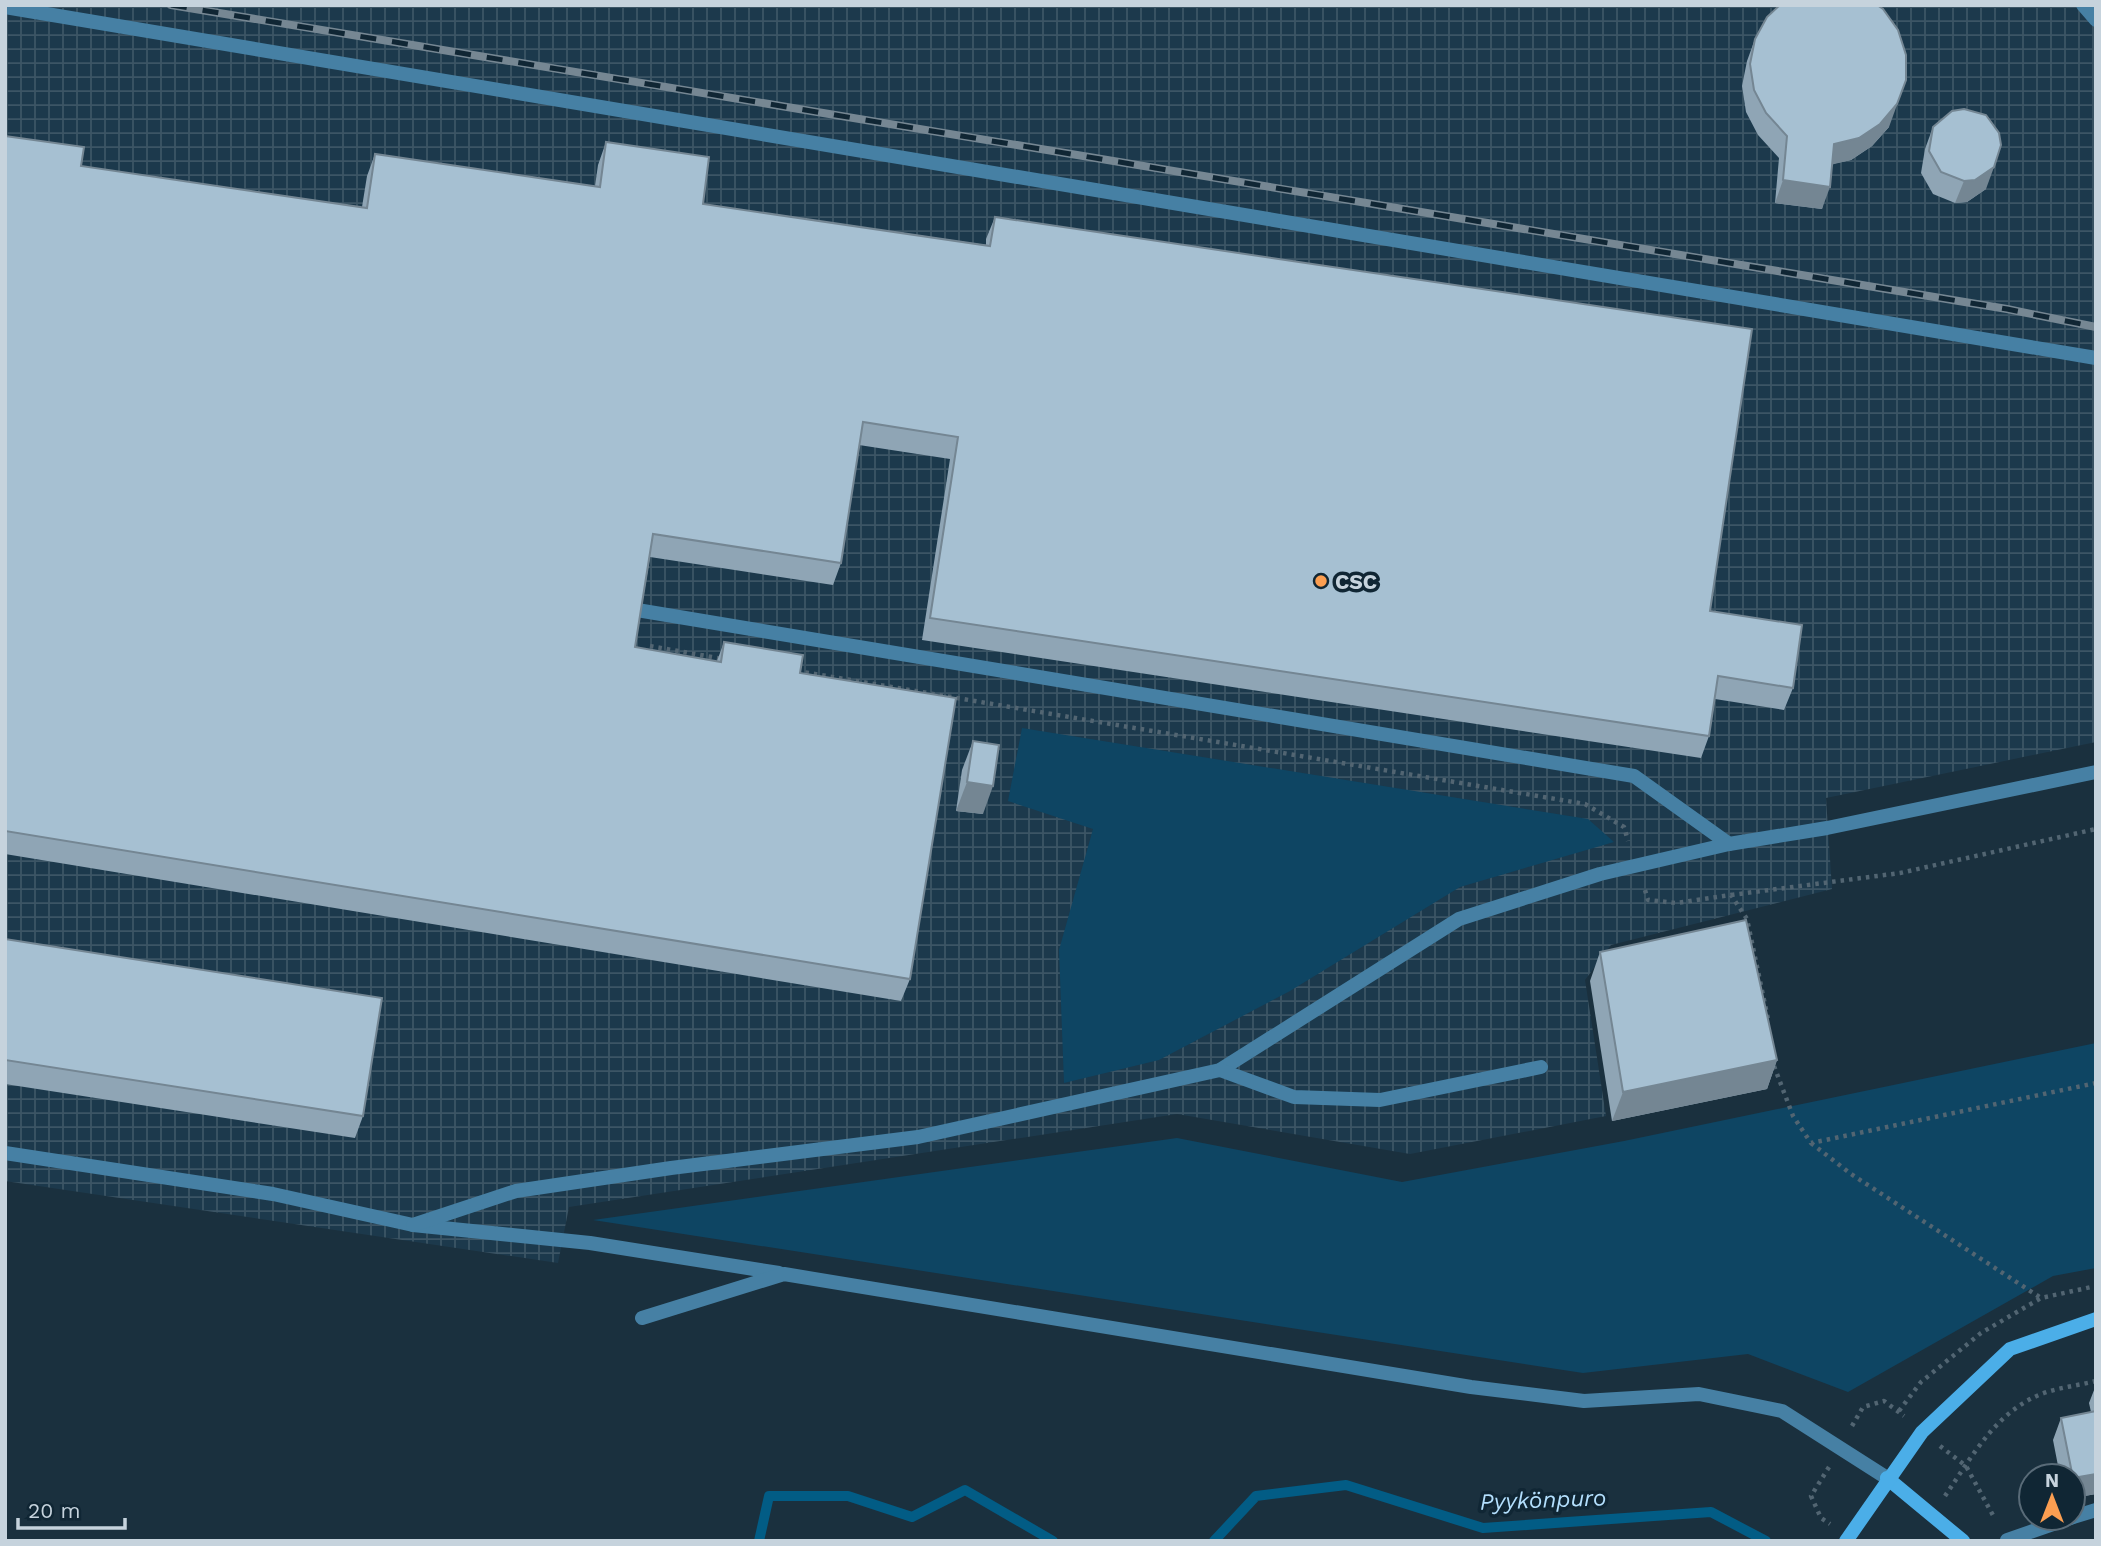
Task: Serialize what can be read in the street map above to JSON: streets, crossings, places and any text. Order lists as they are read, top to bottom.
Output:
{
  "water": ["Pyykönpuro"],
  "places": ["CSC"],
  "scale_bar": "20 m",
  "north": "top"
}
